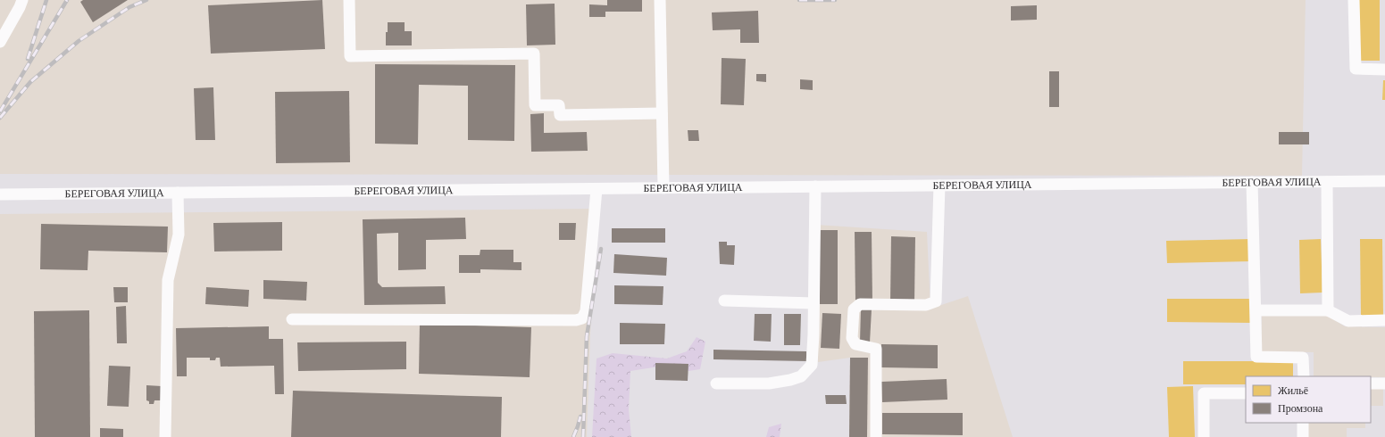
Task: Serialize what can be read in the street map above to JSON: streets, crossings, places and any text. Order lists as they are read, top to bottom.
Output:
{
  "streets": {
    "street": ["БЕРЕГОВАЯ УЛИЦА"]
  },
  "legend": ["Жильё", "Промзона"]
}
